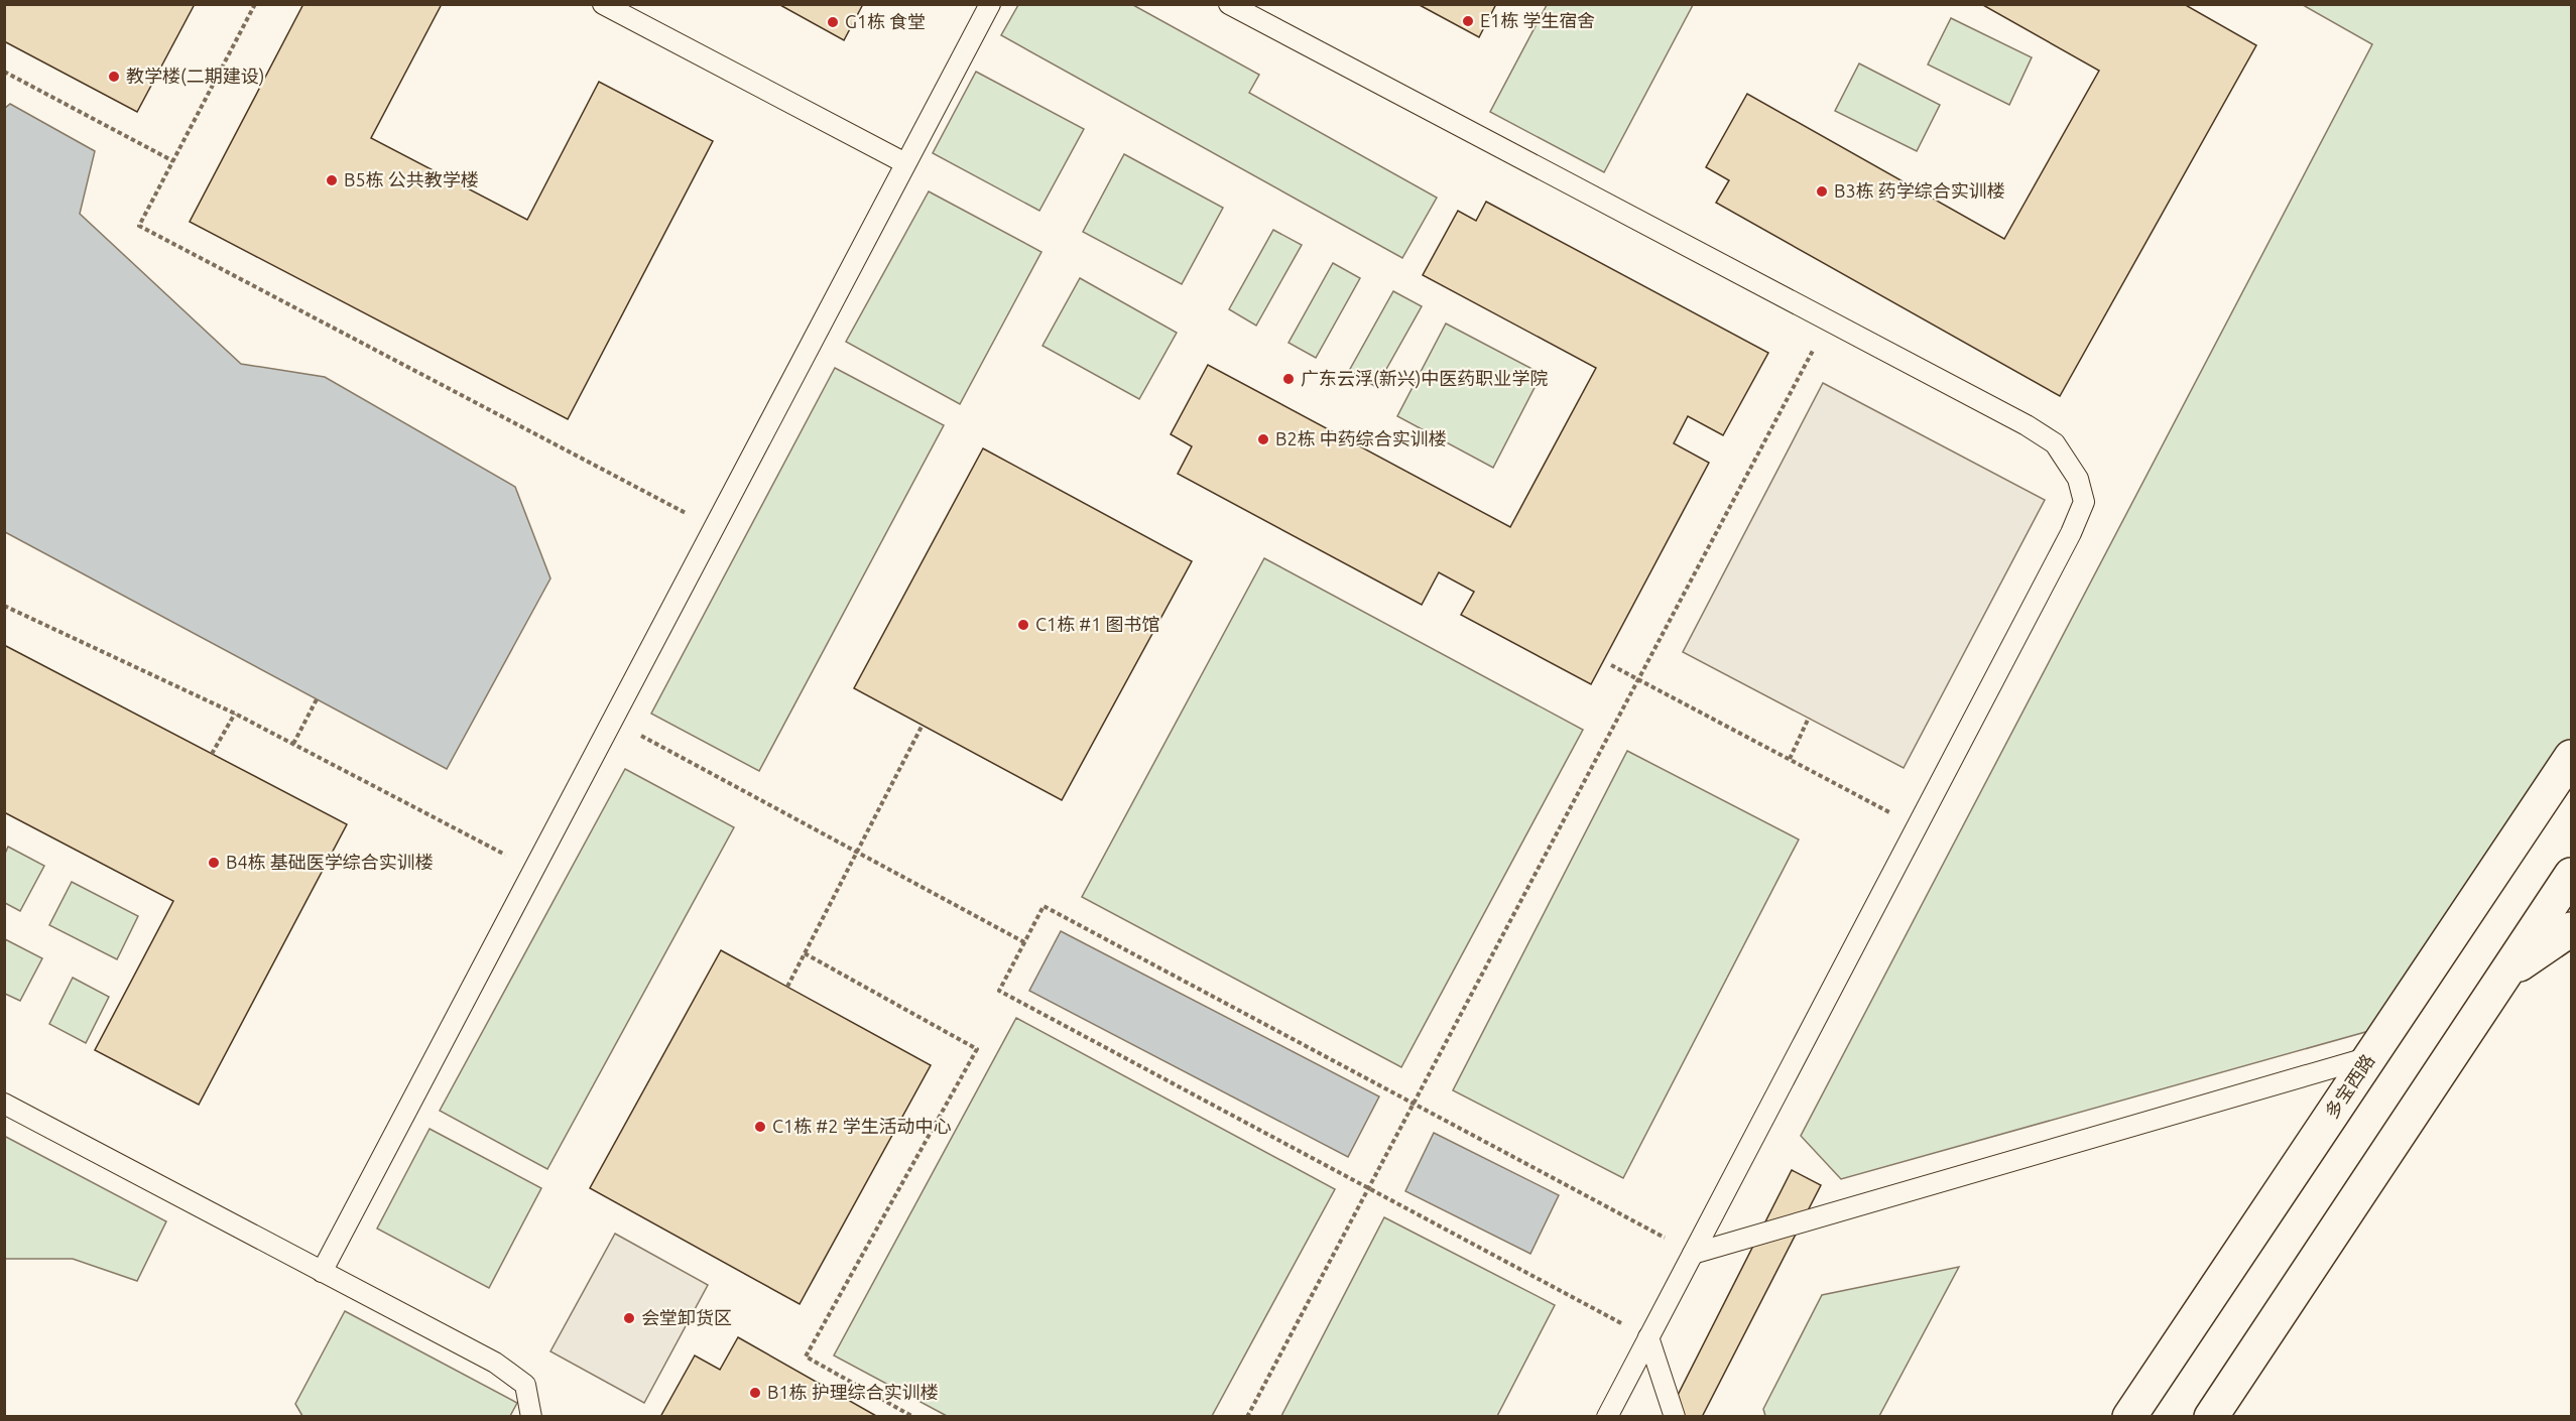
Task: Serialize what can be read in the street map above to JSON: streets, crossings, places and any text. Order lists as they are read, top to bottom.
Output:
{
  "streets": {
    "street": ["多宝西路"]
  },
  "places": [
    "E1栋 学生宿舍",
    "G1栋 食堂",
    "教学楼(二期建设)",
    "B5栋 公共教学楼",
    "B3栋 药学综合实训楼",
    "广东云浮(新兴)中医药职业学院",
    "B2栋 中药综合实训楼",
    "C1栋 #1 图书馆",
    "B4栋 基础医学综合实训楼",
    "C1栋 #2 学生活动中心",
    "会堂卸货区",
    "B1栋 护理综合实训楼"
  ]
}
